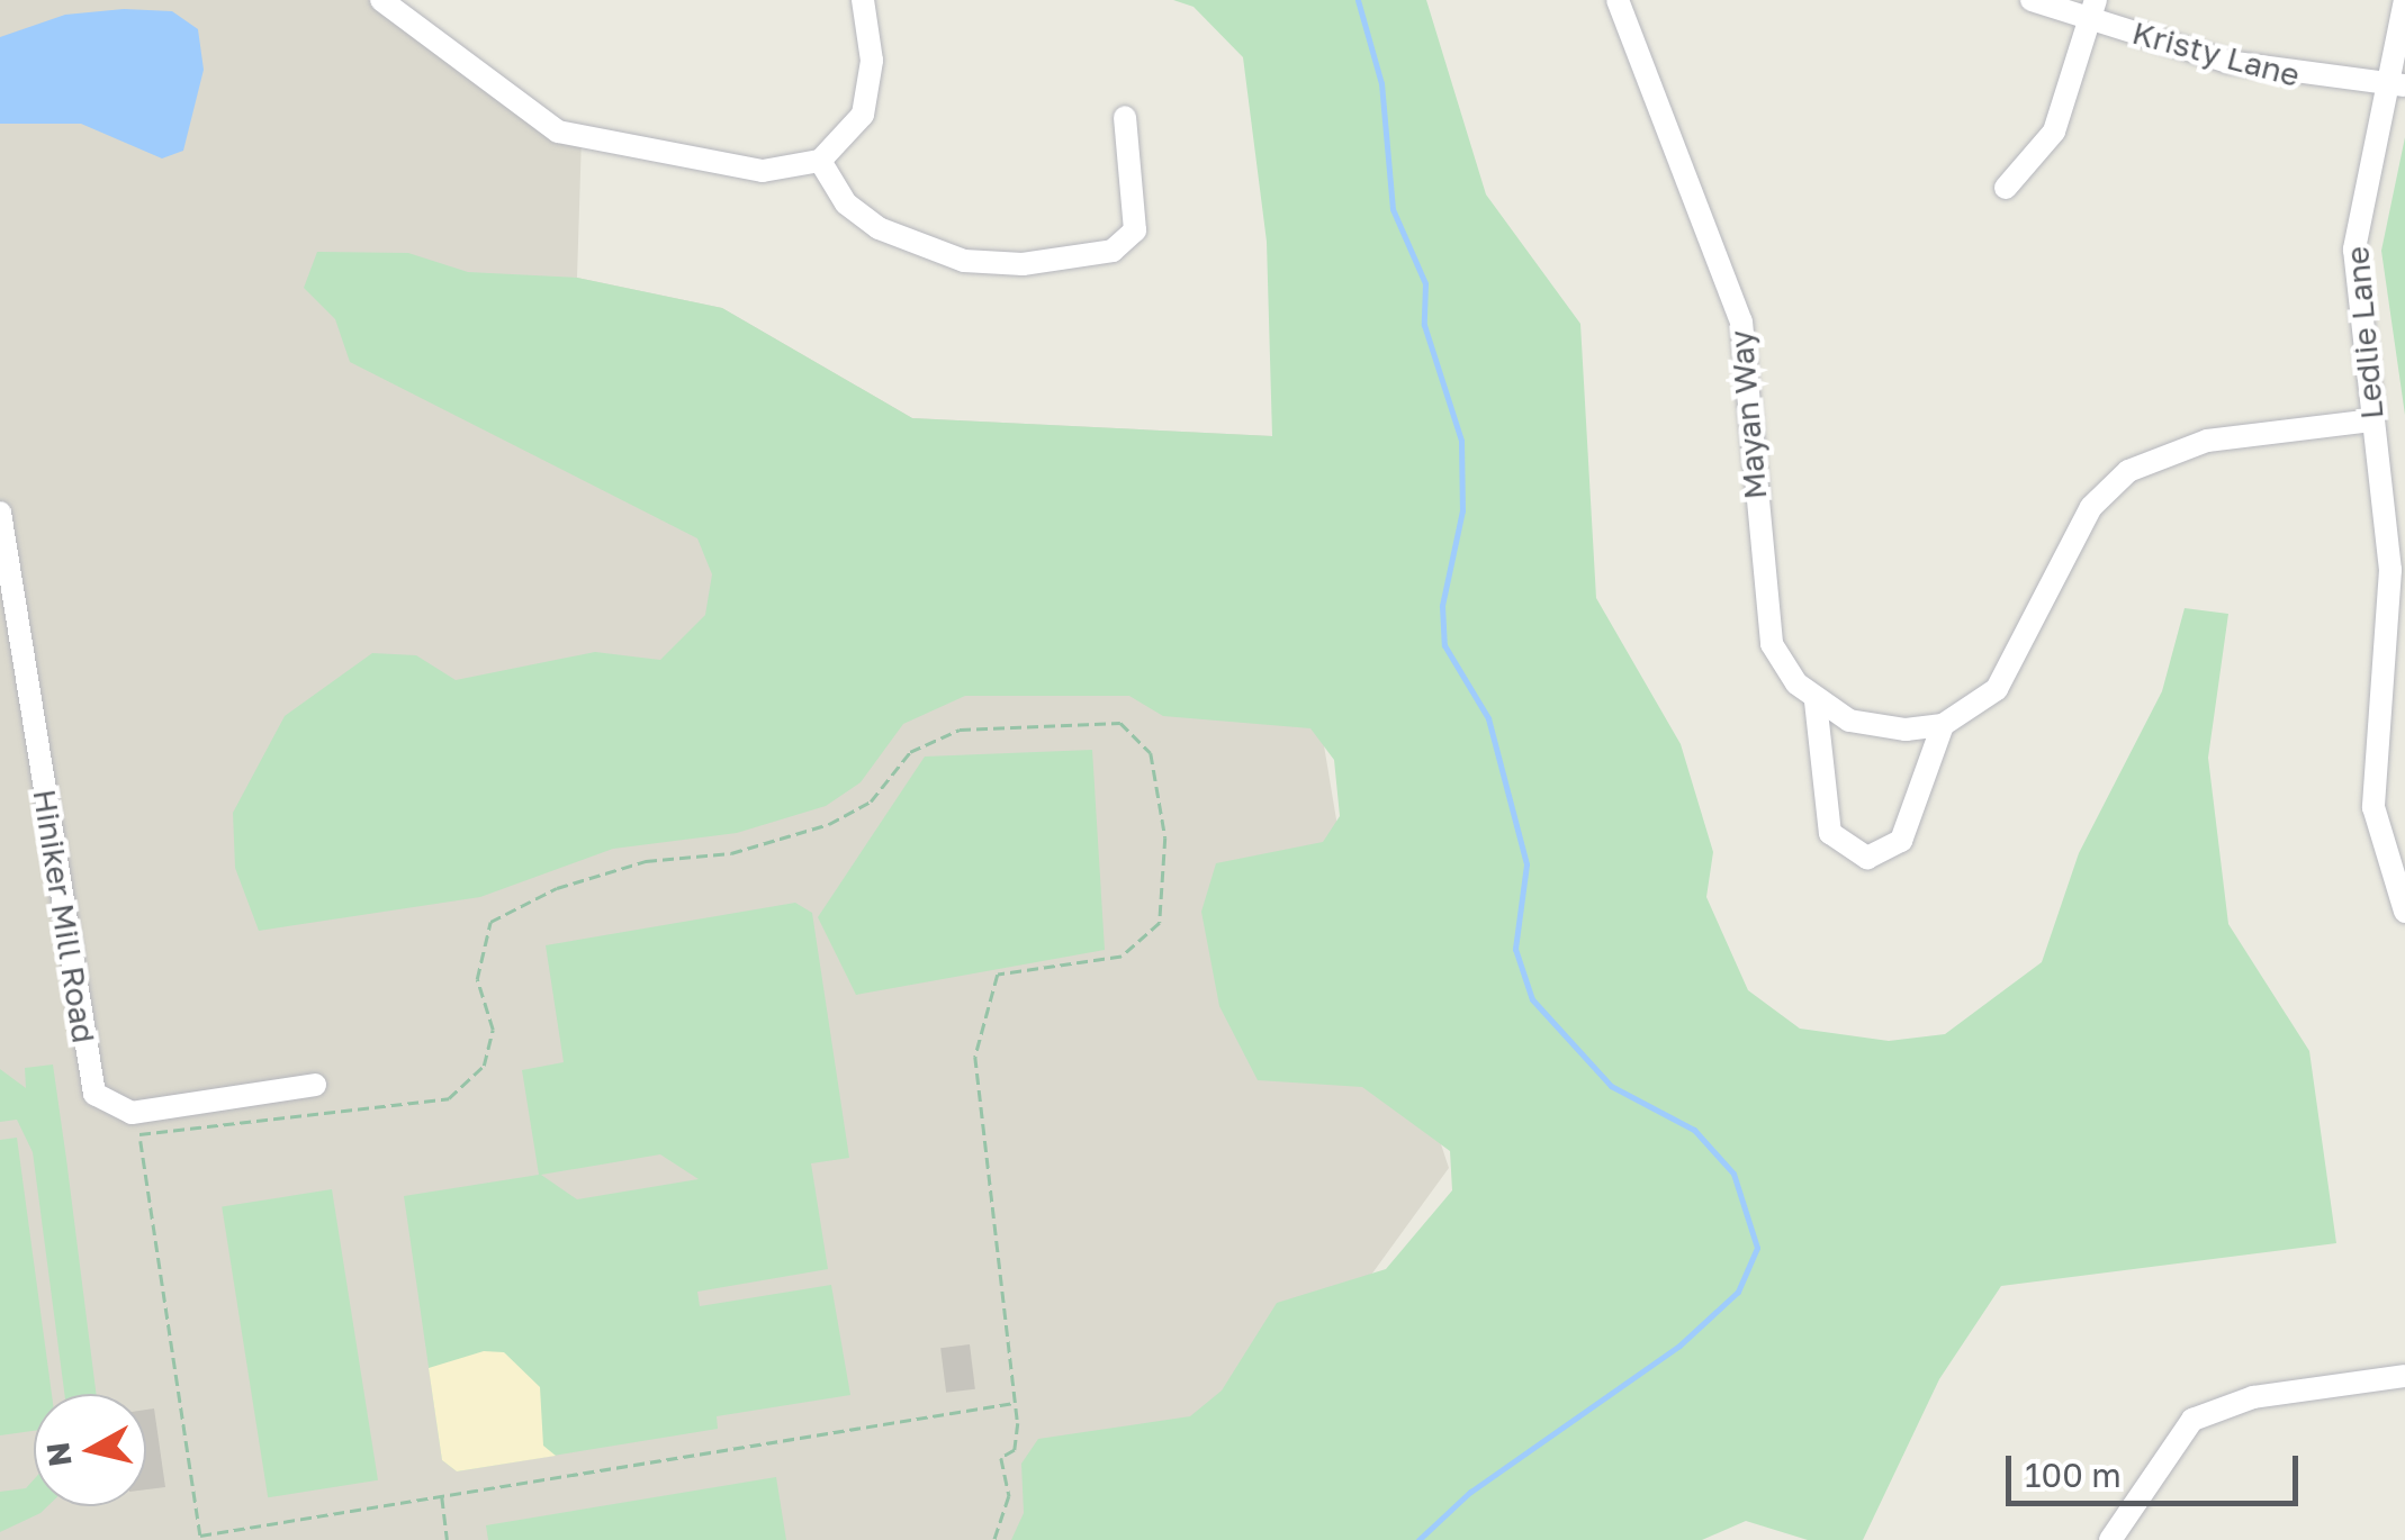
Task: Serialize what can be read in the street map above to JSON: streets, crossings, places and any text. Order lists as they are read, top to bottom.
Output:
{
  "streets": {
    "street": [
      "Kristy Lane",
      "Ledlie Lane",
      "Mayan Way",
      "Hiniker Mill Road"
    ]
  },
  "crossings": [
    ["Kristy Lane", "Ledlie Lane"],
    ["Ledlie Lane", "Mayan Way"]
  ],
  "scale_bar": "100 m",
  "north": "left"
}
